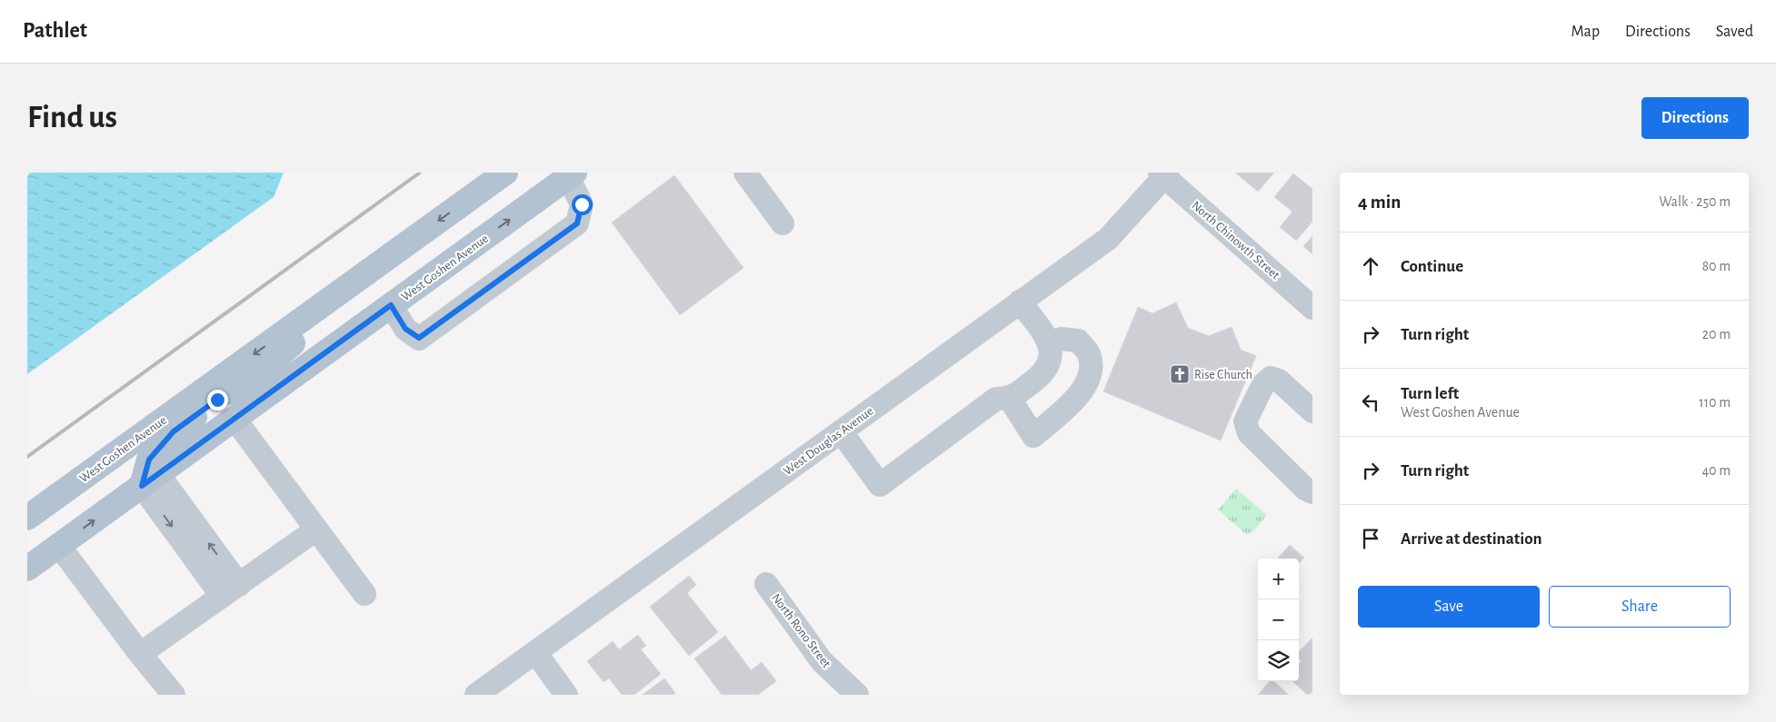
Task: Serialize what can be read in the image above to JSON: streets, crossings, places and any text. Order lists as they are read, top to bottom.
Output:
{
  "streets": {
    "main road": ["West Goshen Avenue"],
    "street": ["North Chinowth Street", "West Douglas Avenue", "North Rono Street"]
  },
  "crossings": [
    ["North Chinowth Street", "West Douglas Avenue"]
  ],
  "places": {
    "church": ["Rise Church"]
  },
  "page": {
    "header": "Pathlet",
    "nav": ["Map", "Directions", "Saved"],
    "buttons": [
      "Directions",
      ["Save", "Share"]
    ],
    "title": "Find us",
    "heading": ["4 min", "Walk · 250 m"],
    "list": [
      ["Continue", "80 m"],
      ["Turn right", "20 m"],
      ["Turn left", "West Goshen Avenue", "110 m"],
      ["Turn right", "40 m"],
      "Arrive at destination"
    ],
    "map_buttons": ["+", "−"]
  }
}
